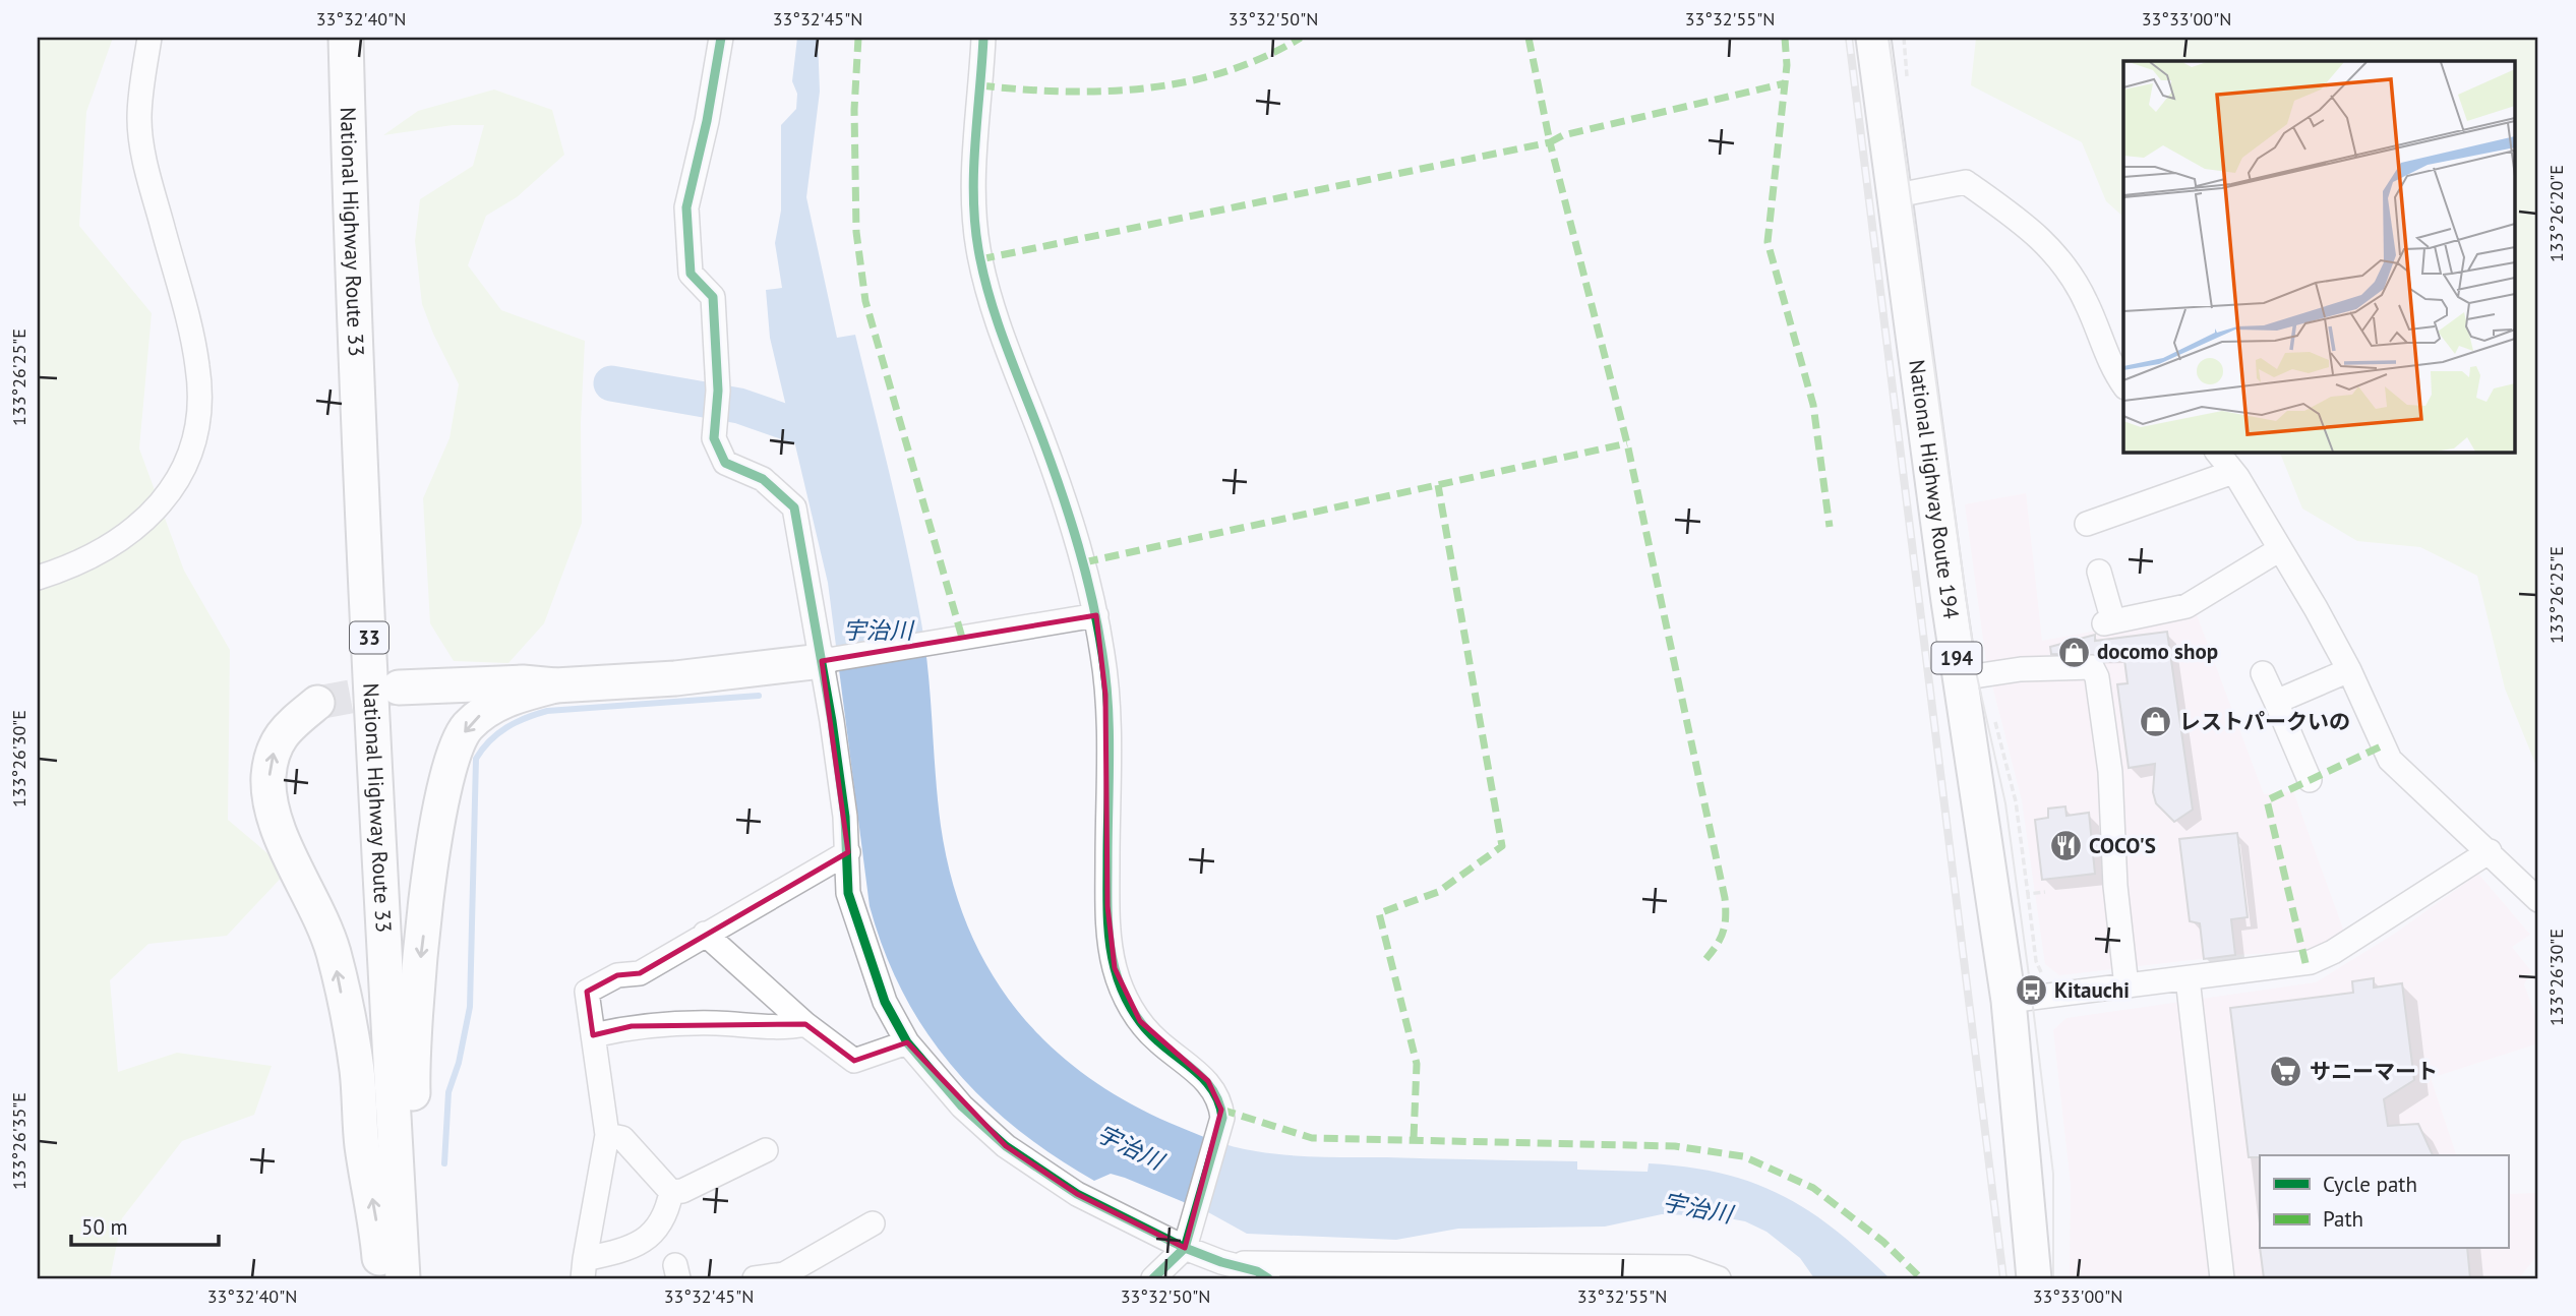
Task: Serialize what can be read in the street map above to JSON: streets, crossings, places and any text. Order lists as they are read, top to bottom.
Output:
{
  "streets": {
    "highway": [
      "National Highway Route 33",
      "National Highway Route 194",
      "33",
      "194"
    ]
  },
  "crossings": [
    ["National Highway Route 33", "33"]
  ],
  "water": ["宇治川"],
  "places": {
    "shop": ["docomo shop", "レストパークいの"],
    "restaurant": ["COCO'S"],
    "bus stop": ["Kitauchi"],
    "supermarket": ["サニーマート"]
  },
  "legend": ["Cycle path", "Path"],
  "scale_bar": "50 m",
  "coordinates": [
    "33°32'40\"N",
    "33°32'45\"N",
    "33°32'50\"N",
    "33°32'55\"N",
    "33°33'00\"N",
    "133°26'20\"E",
    "133°26'25\"E",
    "133°26'30\"E",
    "133°26'35\"E"
  ]
}
